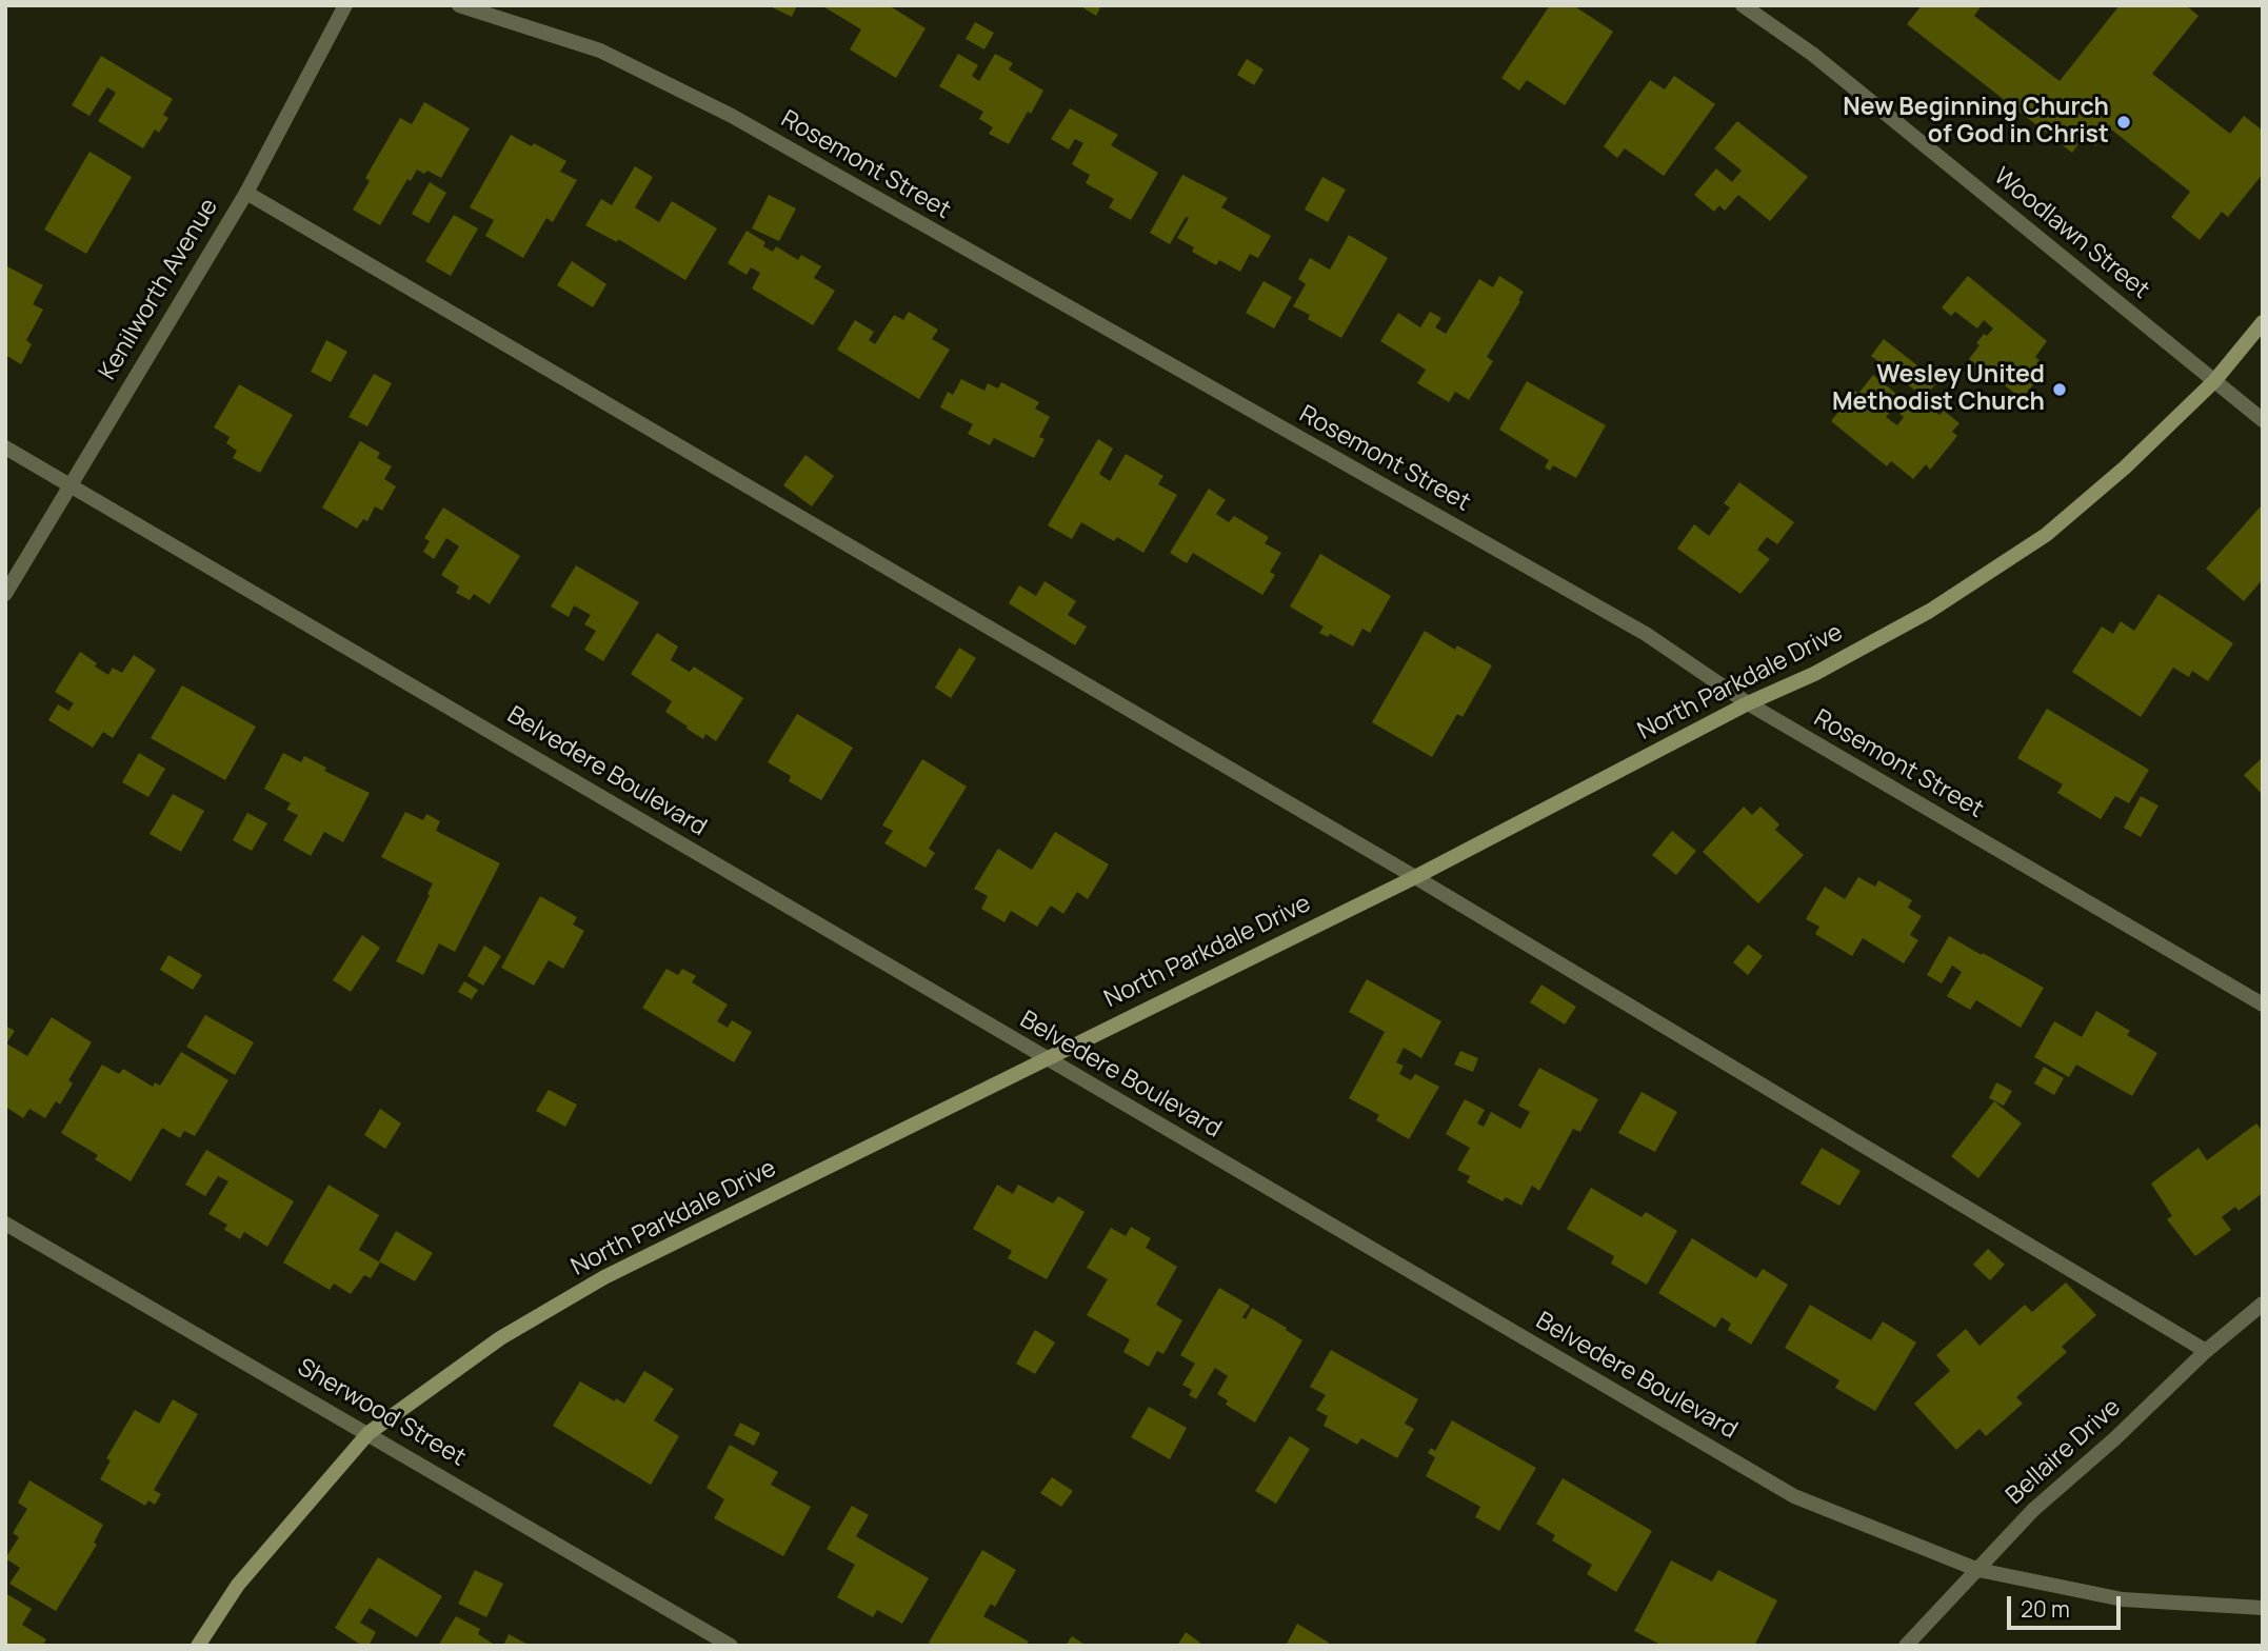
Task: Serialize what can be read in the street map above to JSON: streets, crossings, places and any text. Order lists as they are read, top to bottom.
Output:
{
  "streets": {
    "street": [
      "Rosemont Street",
      "Woodlawn Street",
      "Kenilworth Avenue",
      "North Parkdale Drive",
      "Belvedere Boulevard",
      "Sherwood Street",
      "Bellaire Drive"
    ]
  },
  "crossings": [
    ["Rosemont Street", "North Parkdale Drive"],
    ["Woodlawn Street", "North Parkdale Drive"],
    ["Kenilworth Avenue", "Belvedere Boulevard"],
    ["North Parkdale Drive", "Belvedere Boulevard"],
    ["North Parkdale Drive", "Sherwood Street"],
    ["Belvedere Boulevard", "Bellaire Drive"]
  ],
  "places": ["New Beginning Church of God in Christ", "Wesley United Methodist Church"],
  "scale_bar": "20 m"
}
